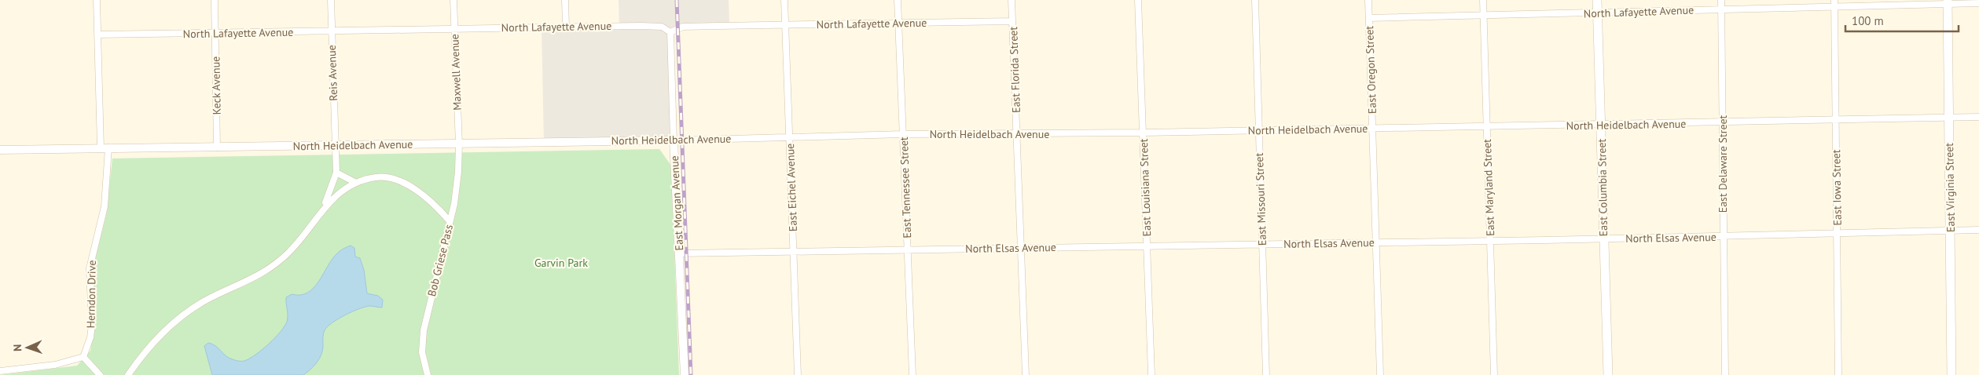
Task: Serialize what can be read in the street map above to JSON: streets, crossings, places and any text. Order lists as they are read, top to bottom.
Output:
{
  "streets": {
    "main road": ["East Columbia Street", "East Virginia Street"],
    "street": [
      "North Lafayette Avenue",
      "East Florida Street",
      "East Oregon Street",
      "Maxwell Avenue",
      "Reis Avenue",
      "Keck Avenue",
      "North Heidelbach Avenue",
      "East Delaware Street",
      "East Eichel Avenue",
      "East Tennessee Street",
      "East Louisiana Street",
      "East Maryland Street",
      "East Iowa Street",
      "East Missouri Street",
      "East Morgan Avenue",
      "North Elsas Avenue",
      "Bob Griese Pass",
      "Herndon Drive"
    ]
  },
  "crossings": [
    ["North Lafayette Avenue", "East Florida Street"],
    ["North Lafayette Avenue", "East Oregon Street"],
    ["North Lafayette Avenue", "Maxwell Avenue"],
    ["North Lafayette Avenue", "Reis Avenue"],
    ["North Lafayette Avenue", "Keck Avenue"],
    ["North Lafayette Avenue", "East Delaware Street"],
    ["North Lafayette Avenue", "East Eichel Avenue"],
    ["North Lafayette Avenue", "East Tennessee Street"],
    ["North Lafayette Avenue", "East Maryland Street"],
    ["North Lafayette Avenue", "East Columbia Street"],
    ["North Lafayette Avenue", "East Iowa Street"],
    ["North Lafayette Avenue", "East Virginia Street"],
    ["North Lafayette Avenue", "East Morgan Avenue"],
    ["North Lafayette Avenue", "Herndon Drive"],
    ["East Florida Street", "North Heidelbach Avenue"],
    ["East Florida Street", "North Elsas Avenue"],
    ["East Oregon Street", "North Heidelbach Avenue"],
    ["East Oregon Street", "North Elsas Avenue"],
    ["Maxwell Avenue", "North Heidelbach Avenue"],
    ["Maxwell Avenue", "Bob Griese Pass"],
    ["Reis Avenue", "North Heidelbach Avenue"],
    ["Keck Avenue", "North Heidelbach Avenue"],
    ["North Heidelbach Avenue", "East Delaware Street"],
    ["North Heidelbach Avenue", "East Eichel Avenue"],
    ["North Heidelbach Avenue", "East Tennessee Street"],
    ["North Heidelbach Avenue", "East Louisiana Street"],
    ["North Heidelbach Avenue", "East Maryland Street"],
    ["North Heidelbach Avenue", "East Columbia Street"],
    ["North Heidelbach Avenue", "East Iowa Street"],
    ["North Heidelbach Avenue", "East Virginia Street"],
    ["North Heidelbach Avenue", "East Missouri Street"],
    ["North Heidelbach Avenue", "East Morgan Avenue"],
    ["North Heidelbach Avenue", "Bob Griese Pass"],
    ["North Heidelbach Avenue", "Herndon Drive"],
    ["East Delaware Street", "North Elsas Avenue"],
    ["East Eichel Avenue", "North Elsas Avenue"],
    ["East Tennessee Street", "North Elsas Avenue"],
    ["East Louisiana Street", "North Elsas Avenue"],
    ["East Maryland Street", "North Elsas Avenue"],
    ["East Columbia Street", "North Elsas Avenue"],
    ["East Iowa Street", "North Elsas Avenue"],
    ["East Virginia Street", "North Elsas Avenue"],
    ["East Missouri Street", "North Elsas Avenue"],
    ["East Morgan Avenue", "North Elsas Avenue"]
  ],
  "parks": ["Garvin Park"],
  "scale_bar": "100 m",
  "north": "left"
}
